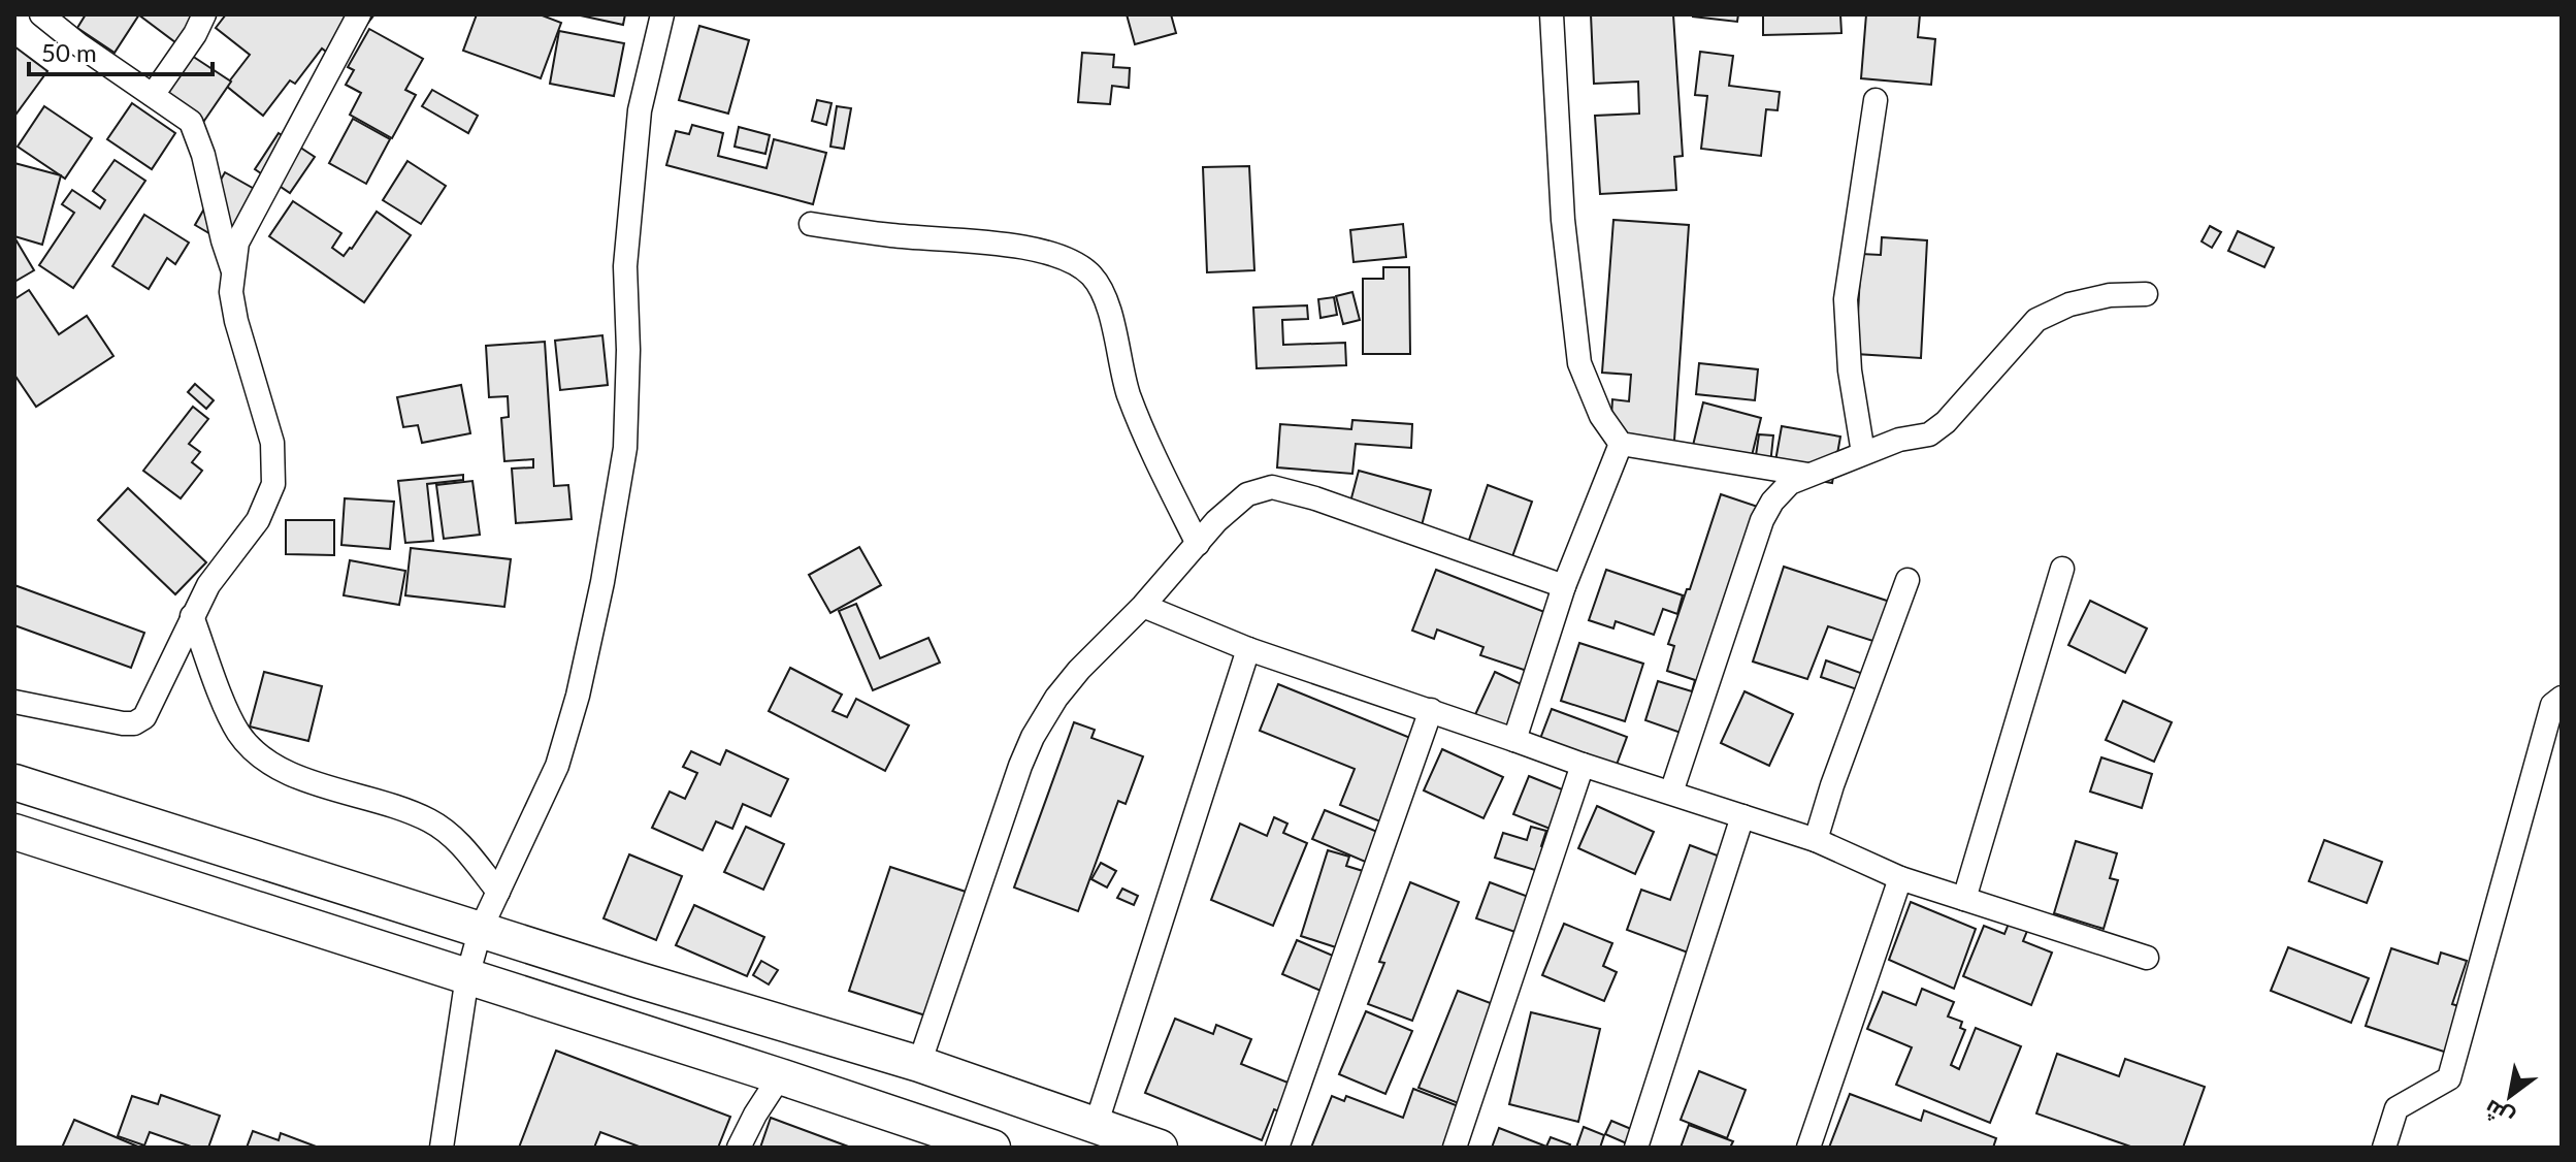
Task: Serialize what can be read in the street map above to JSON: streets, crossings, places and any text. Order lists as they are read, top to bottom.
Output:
{
  "scale_bar": "50 m",
  "north": "bottom left"
}
